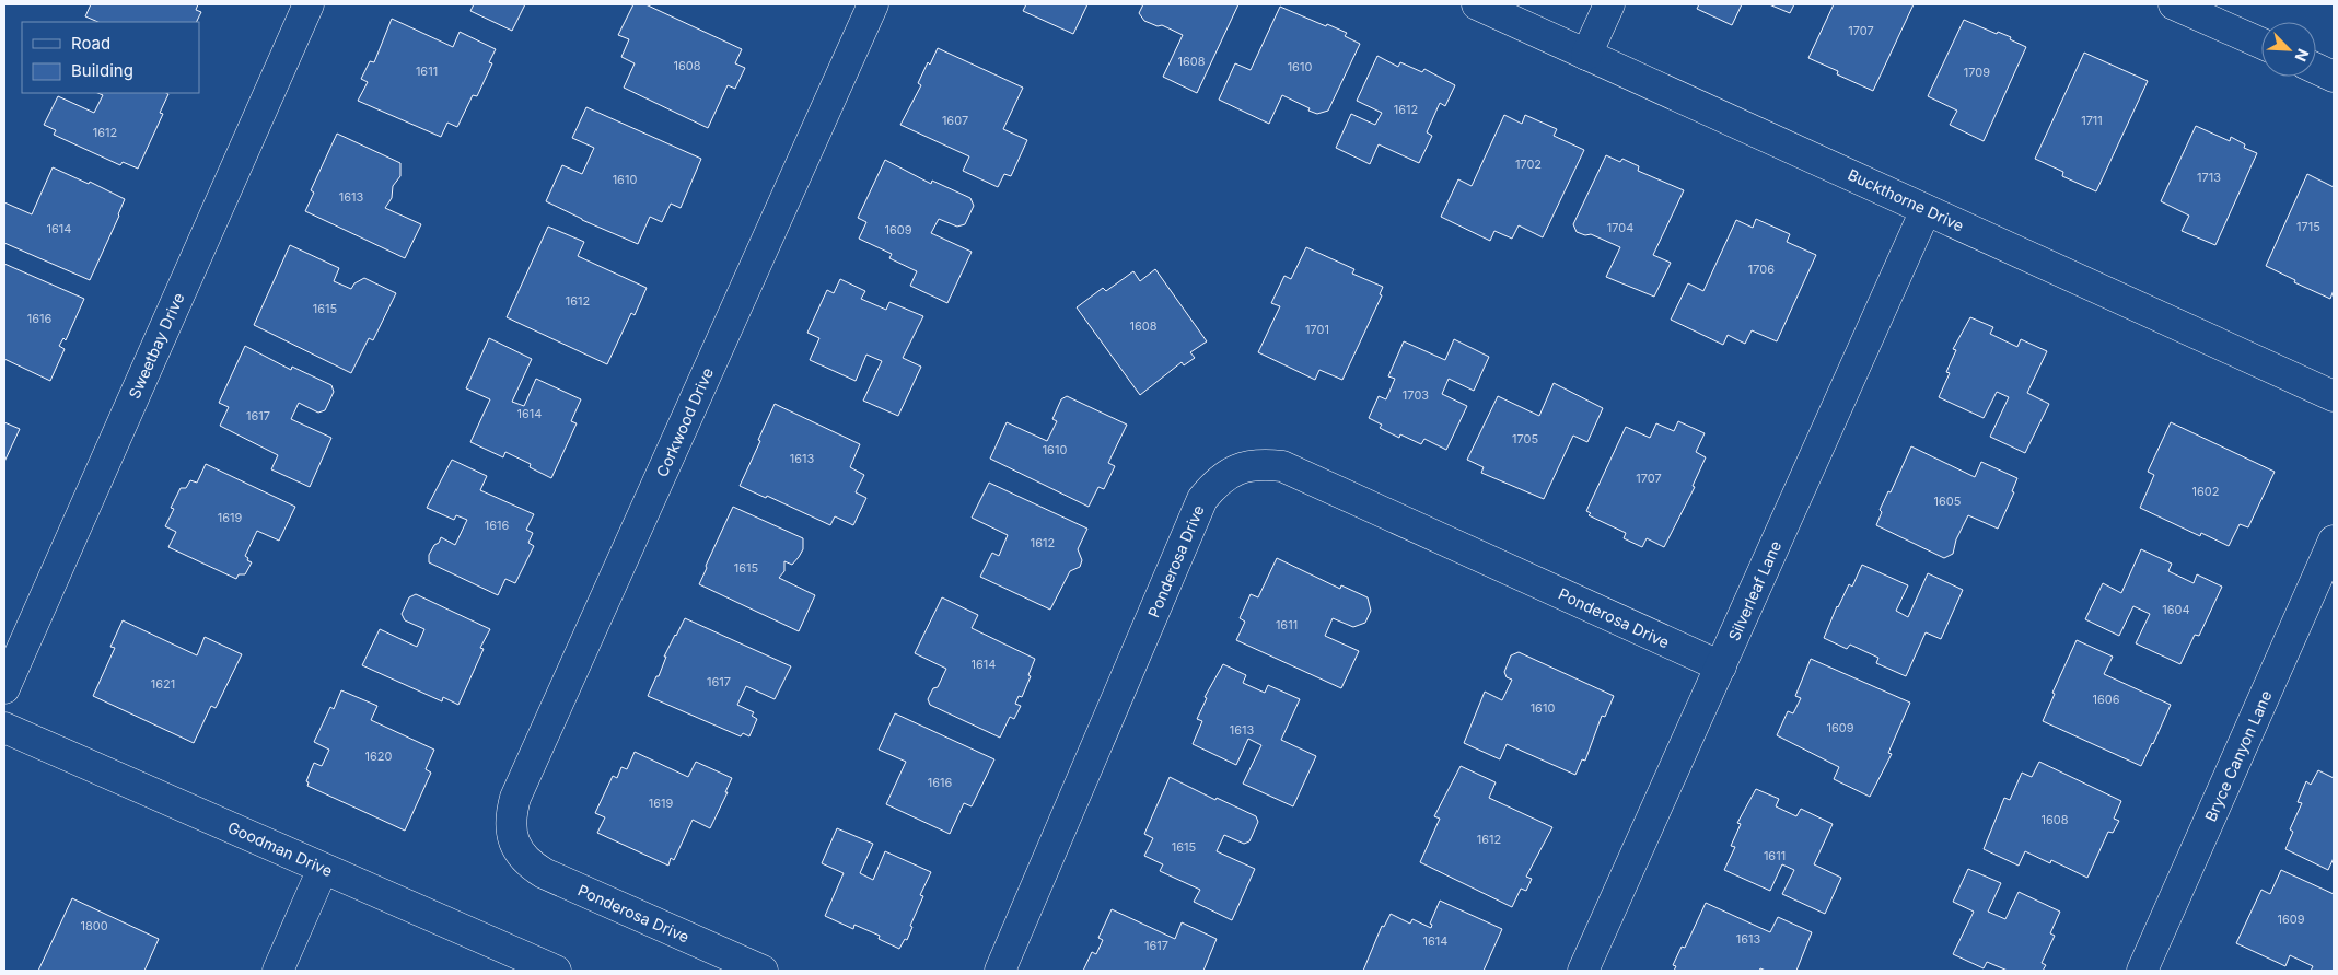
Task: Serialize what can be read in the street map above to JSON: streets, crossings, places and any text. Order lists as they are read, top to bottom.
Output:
{
  "streets": {
    "street": [
      "Buckthorne Drive",
      "Sweetbay Drive",
      "Corkwood Drive",
      "Ponderosa Drive",
      "Silverleaf Lane",
      "Bryce Canyon Lane",
      "Goodman Drive"
    ]
  },
  "crossings": [
    ["Buckthorne Drive", "Silverleaf Lane"],
    ["Corkwood Drive", "Ponderosa Drive"],
    ["Ponderosa Drive", "Silverleaf Lane"]
  ],
  "house_numbers": [
    "1707",
    "1608",
    "1608",
    "1610",
    "1611",
    "1709",
    "1612",
    "1607",
    "1711",
    "1612",
    "1702",
    "1713",
    "1610",
    "1613",
    "1715",
    "1704",
    "1614",
    "1609",
    "1706",
    "1612",
    "1615",
    "1616",
    "1608",
    "1701",
    "1703",
    "1614",
    "1617",
    "1705",
    "1610",
    "1613",
    "1707",
    "1602",
    "1605",
    "1619",
    "1616",
    "1612",
    "1615",
    "1604",
    "1611",
    "1614",
    "1617",
    "1621",
    "1606",
    "1610",
    "1609",
    "1613",
    "1620",
    "1616",
    "1619",
    "1608",
    "1612",
    "1615",
    "1611",
    "1609",
    "1800",
    "1613",
    "1614",
    "1617"
  ],
  "legend": ["Road", "Building"],
  "north": "bottom right"
}
